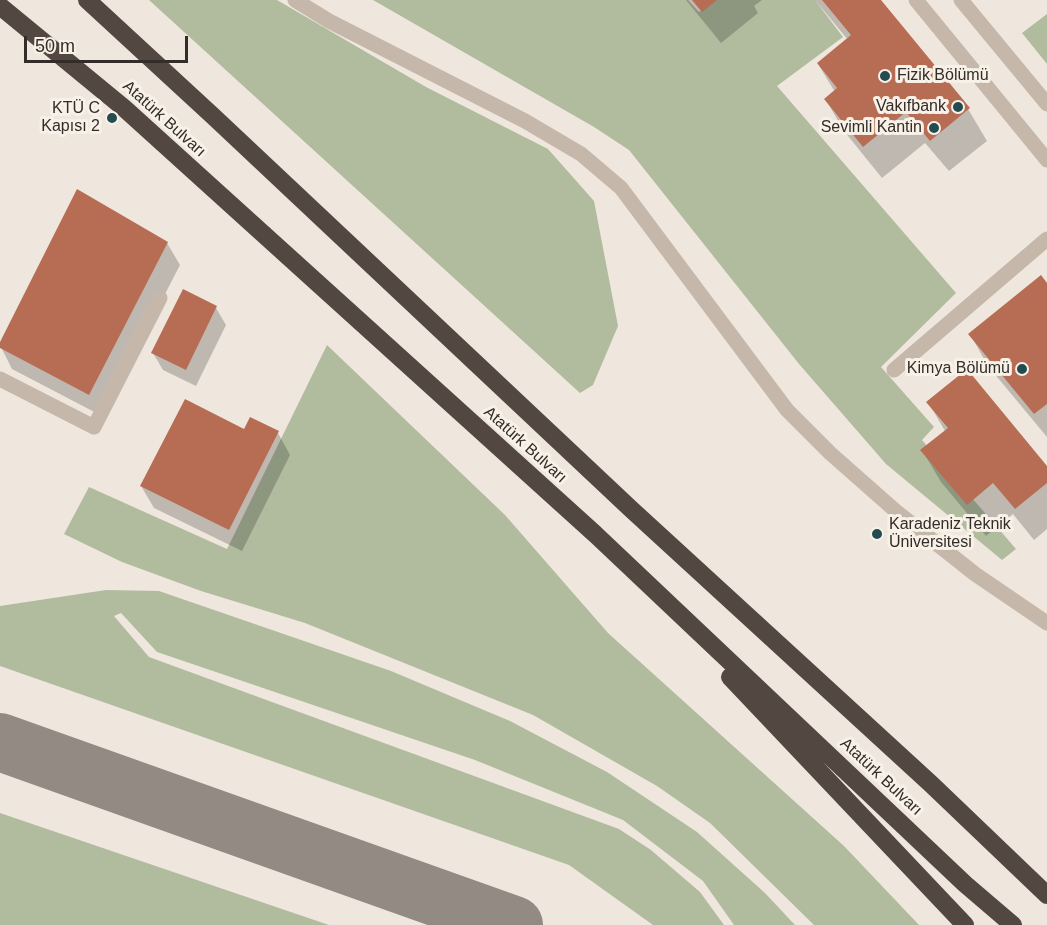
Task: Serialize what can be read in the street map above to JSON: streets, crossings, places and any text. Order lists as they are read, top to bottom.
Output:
{
  "streets": {
    "highway": ["Atatürk Bulvarı"]
  },
  "places": [
    "Fizik Bölümü",
    "Vakıfbank",
    "KTÜ C Kapısı 2",
    "Sevimli Kantin",
    "Kimya Bölümü",
    "Karadeniz Teknik Üniversitesi"
  ],
  "scale_bar": "50 m"
}
